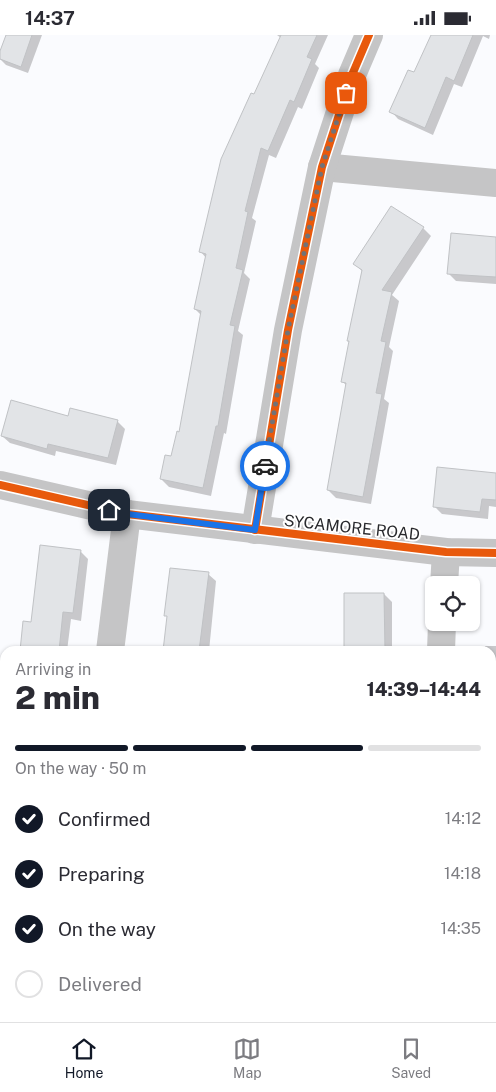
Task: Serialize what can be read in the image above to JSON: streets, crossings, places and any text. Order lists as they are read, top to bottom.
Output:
{
  "streets": {
    "street": ["SYCAMORE ROAD"]
  },
  "page": {
    "status": "14:37",
    "heading": ["2 min", "Arriving in", "14:39–14:44"],
    "bar": "On the way · 50 m",
    "list": [
      ["Confirmed", "14:12"],
      ["Preparing", "14:18"],
      ["On the way", "14:35"],
      "Delivered"
    ],
    "tabs": ["Home", "Map", "Saved"]
  }
}
